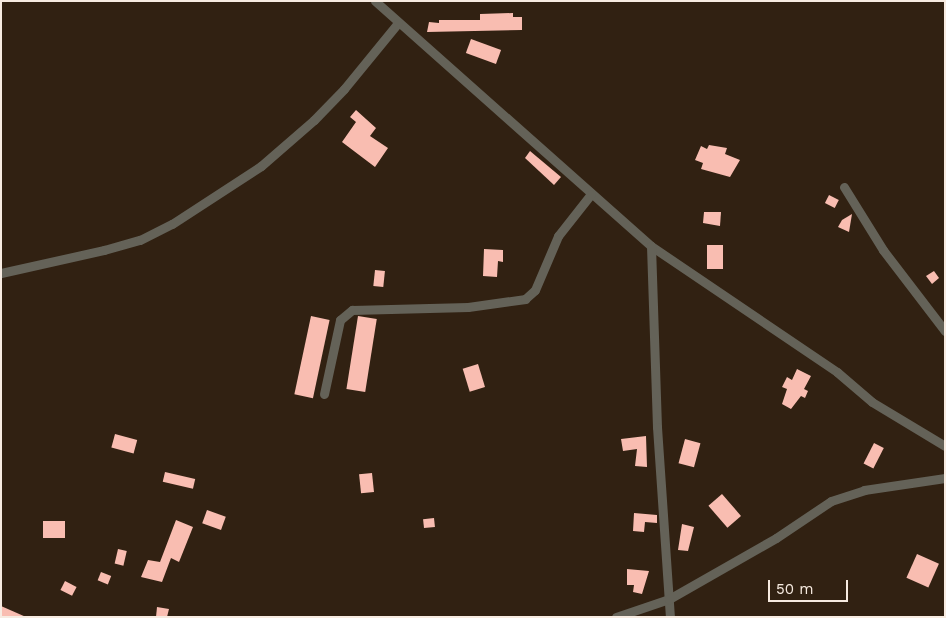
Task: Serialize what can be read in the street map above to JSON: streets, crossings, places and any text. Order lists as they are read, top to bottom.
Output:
{
  "scale_bar": "50 m"
}
